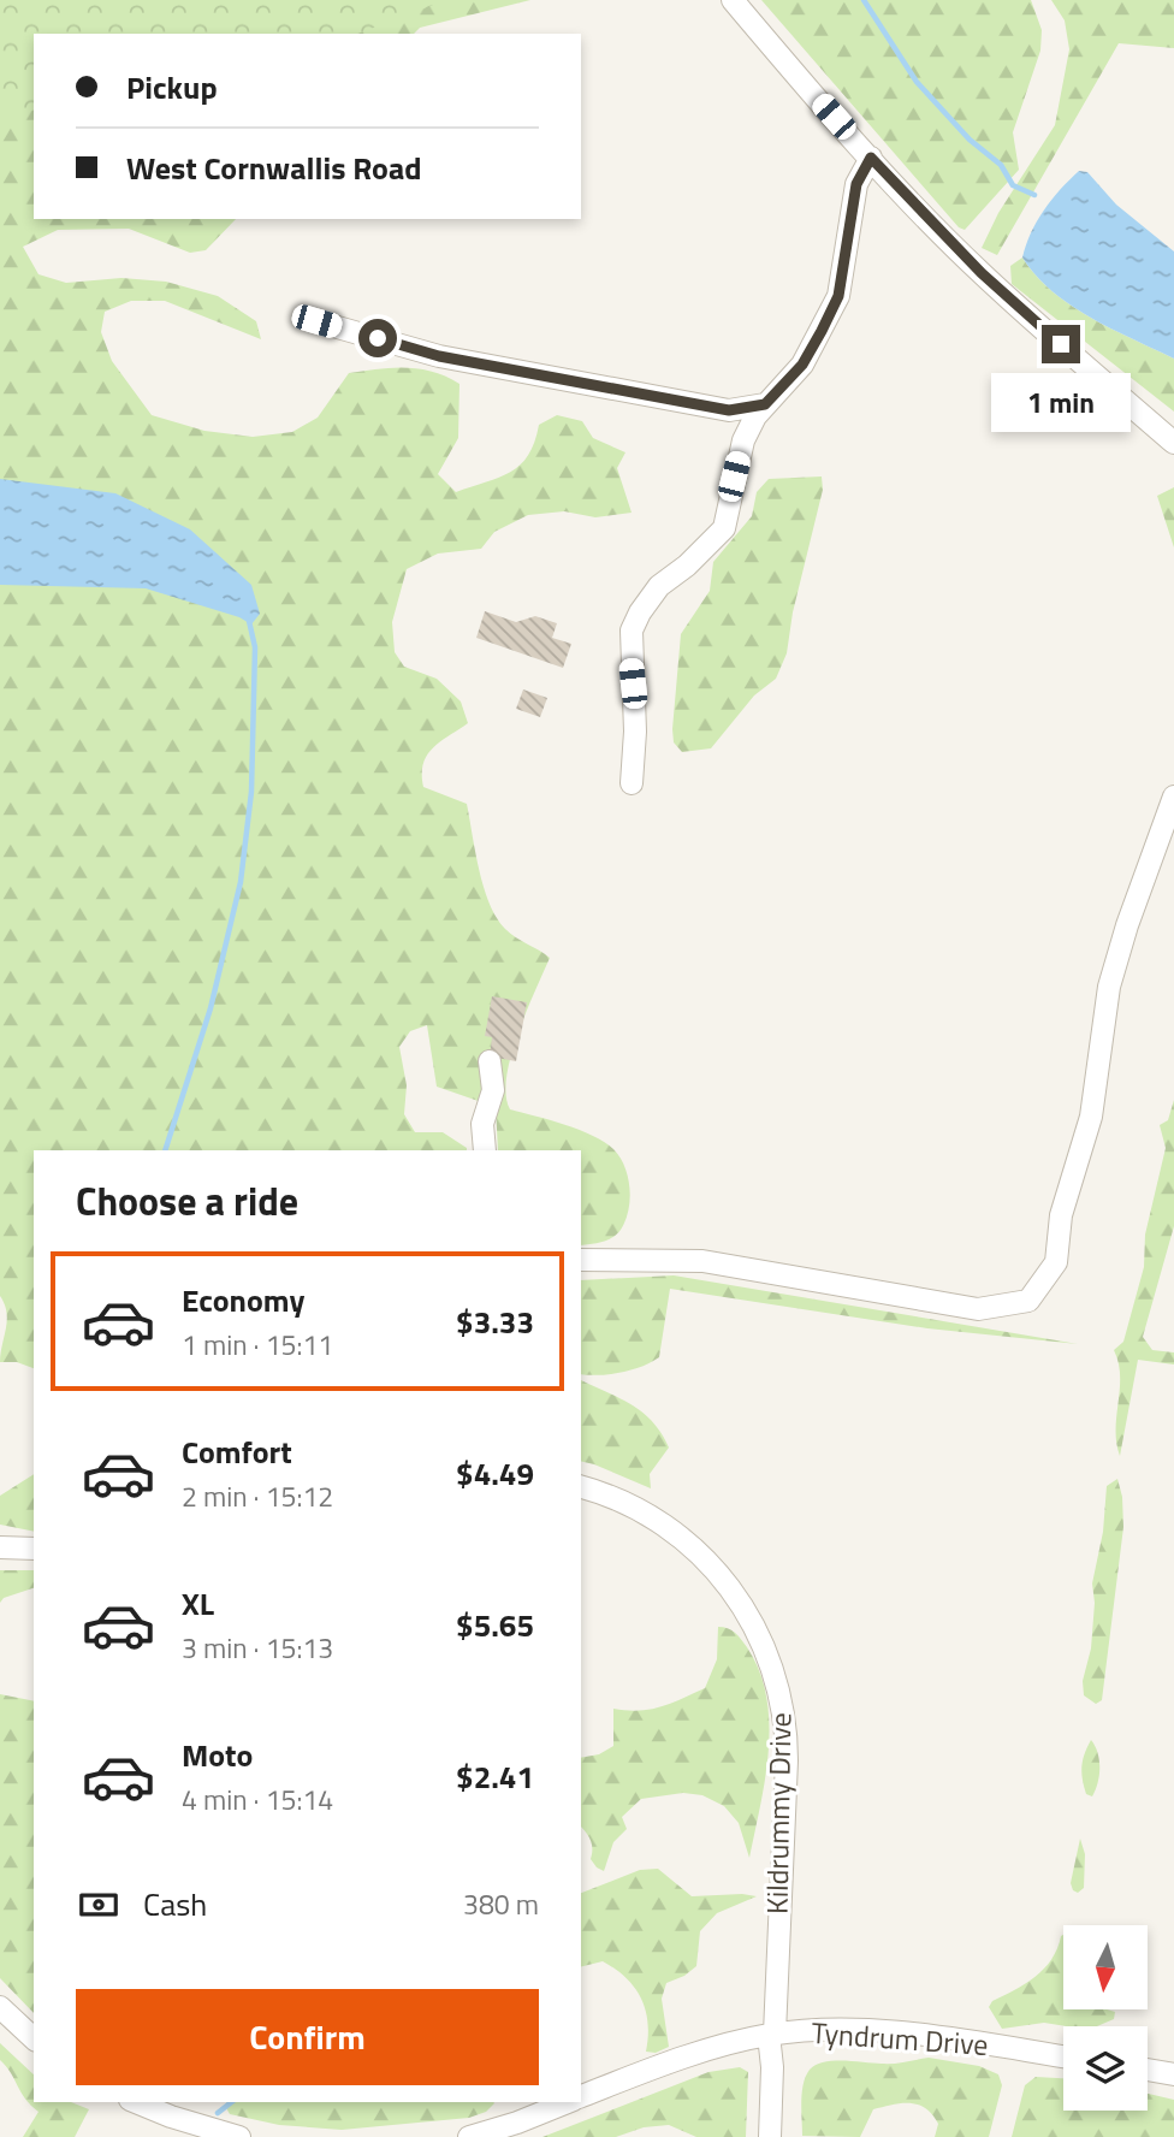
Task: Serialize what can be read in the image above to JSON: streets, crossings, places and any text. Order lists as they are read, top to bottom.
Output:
{
  "streets": {
    "street": ["Kildrummy Drive", "Tyndrum Drive"]
  },
  "crossings": [
    ["Kildrummy Drive", "Tyndrum Drive"]
  ],
  "north": "bottom",
  "page": {
    "banner": ["Pickup", "West Cornwallis Road"],
    "bubble": "1 min",
    "heading": "Choose a ride",
    "list": [
      {
        "name": "Economy",
        "note": "1 min · 15:11",
        "value": "$3.33"
      },
      {
        "name": "Comfort",
        "note": "2 min · 15:12",
        "value": "$4.49"
      },
      {
        "name": "XL",
        "note": "3 min · 15:13",
        "value": "$5.65"
      },
      {
        "name": "Moto",
        "note": "4 min · 15:14",
        "value": "$2.41"
      }
    ],
    "pay": ["Cash", "380 m"],
    "buttons": "Confirm"
  }
}
